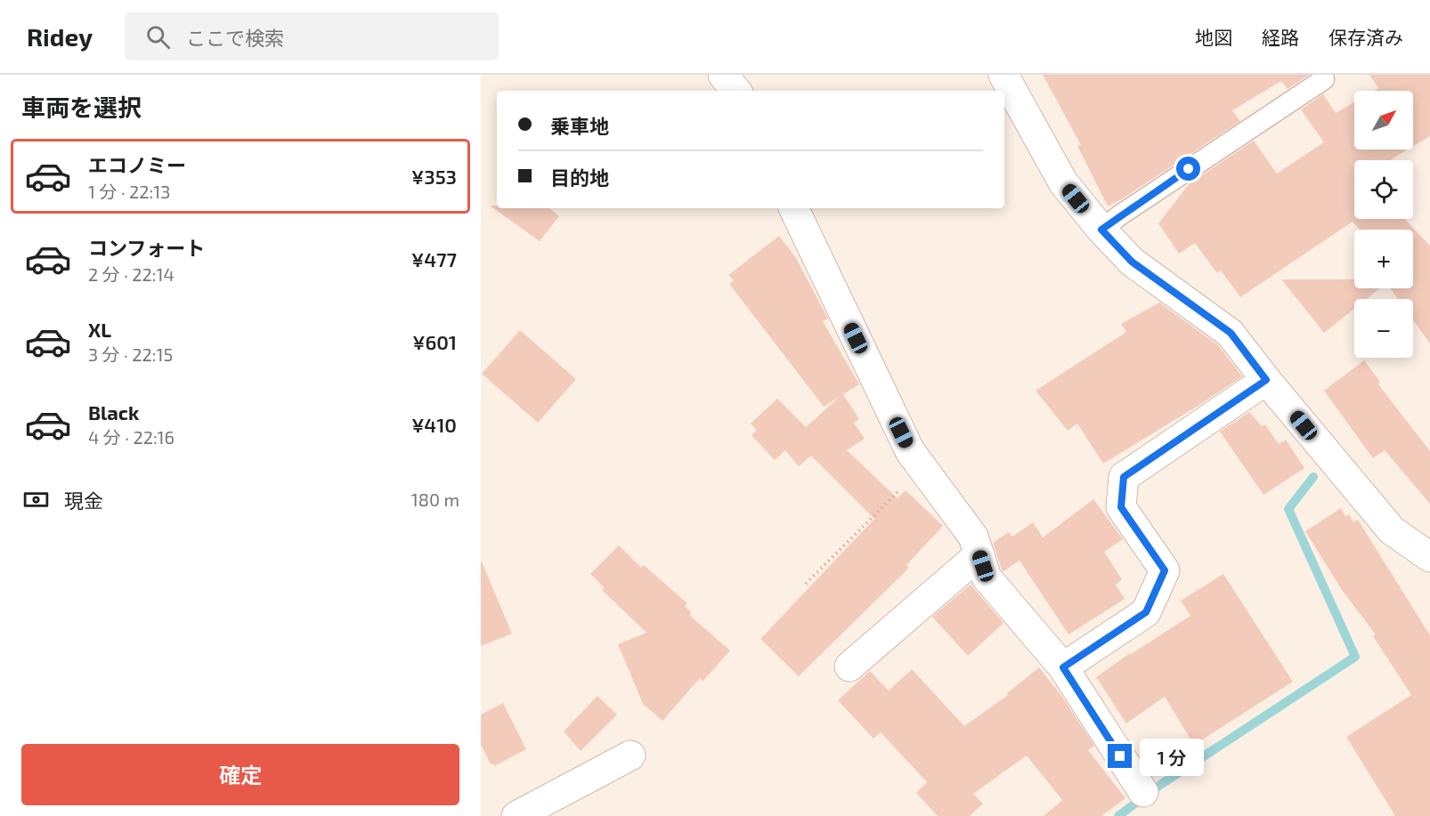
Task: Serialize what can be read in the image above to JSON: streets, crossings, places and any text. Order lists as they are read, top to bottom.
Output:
{
  "north": "top right",
  "page": {
    "header": "Ridey",
    "search": "ここで検索",
    "nav": ["地図", "経路", "保存済み"],
    "heading": "車両を選択",
    "map_buttons": ["+", "−"],
    "banner": ["乗車地", "目的地"],
    "list": [
      {
        "name": "エコノミー",
        "note": "1 分 · 22:13",
        "value": "¥353"
      },
      {
        "name": "コンフォート",
        "note": "2 分 · 22:14",
        "value": "¥477"
      },
      {
        "name": "XL",
        "note": "3 分 · 22:15",
        "value": "¥601"
      },
      {
        "name": "Black",
        "note": "4 分 · 22:16",
        "value": "¥410"
      }
    ],
    "pay": ["現金", "180 m"],
    "buttons": "確定",
    "bubble": "1 分"
  }
}
